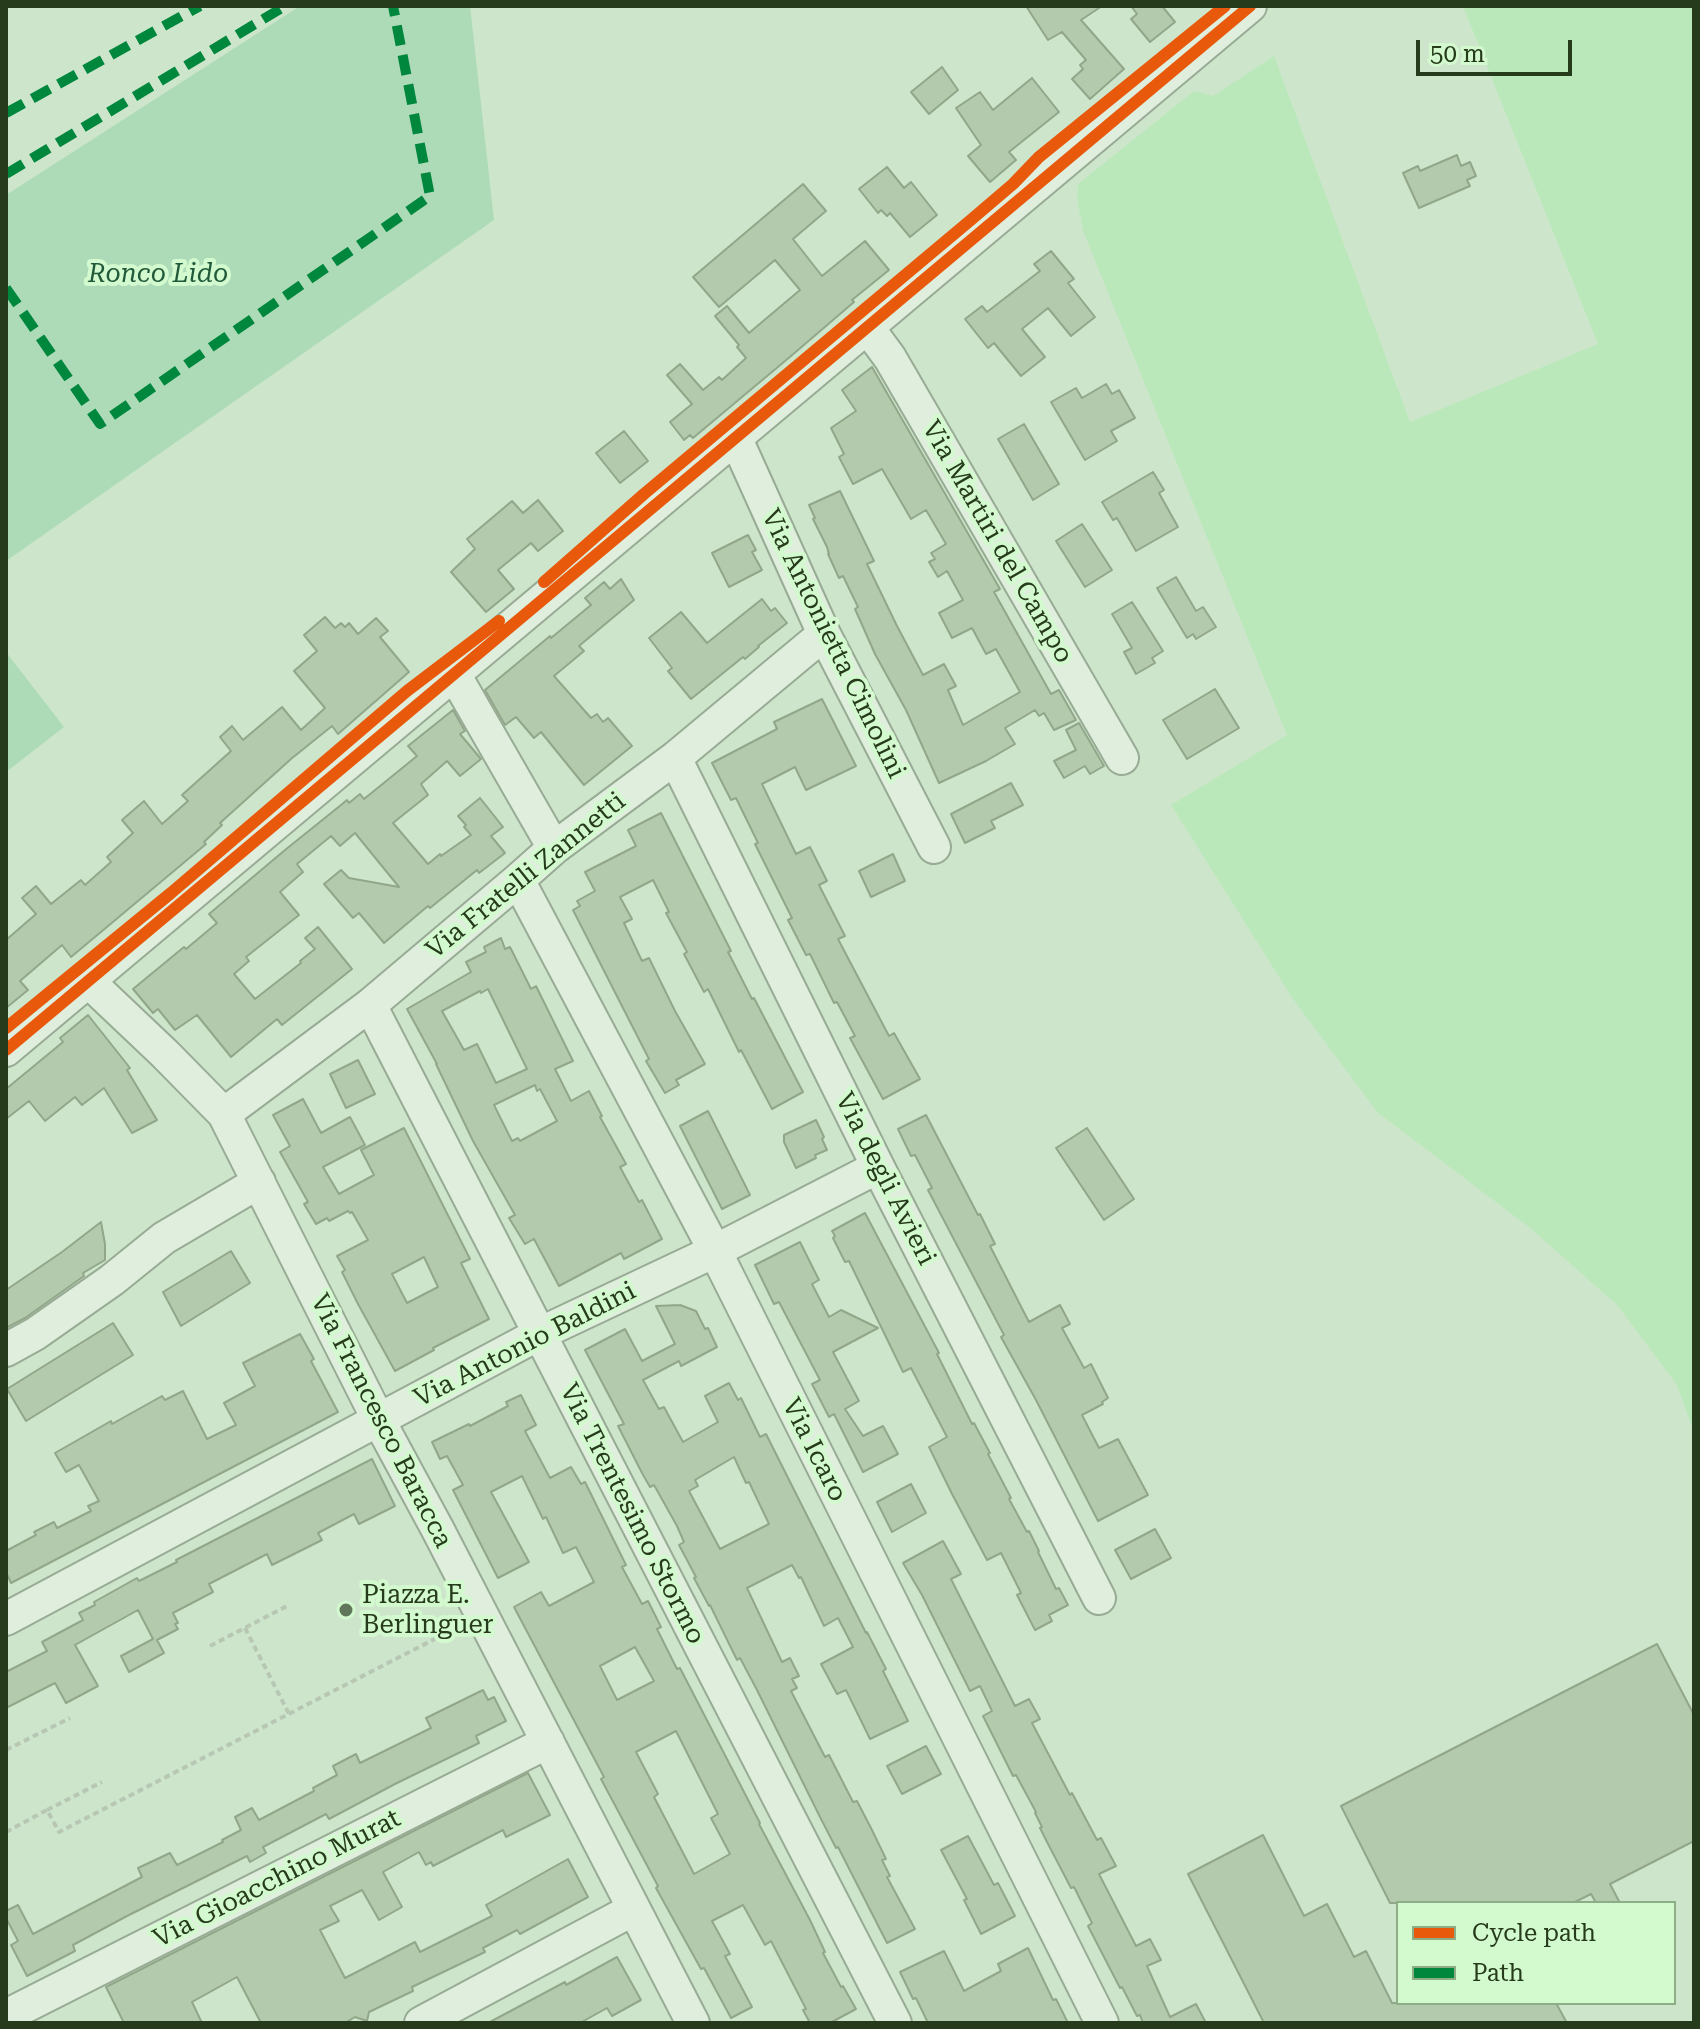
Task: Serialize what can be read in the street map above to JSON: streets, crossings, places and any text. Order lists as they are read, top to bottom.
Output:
{
  "streets": {
    "street": [
      "Via Martiri del Campo",
      "Via Antonietta Cimolini",
      "Via Fratelli Zannetti",
      "Via degli Avieri",
      "Via Antonio Baldini",
      "Via Francesco Baracca",
      "Via Icaro",
      "Via Trentesimo Stormo",
      "Via Gioacchino Murat"
    ]
  },
  "crossings": [
    ["Via Antonietta Cimolini", "Via Fratelli Zannetti"],
    ["Via Fratelli Zannetti", "Via degli Avieri"],
    ["Via Fratelli Zannetti", "Via Francesco Baracca"],
    ["Via Fratelli Zannetti", "Via Icaro"],
    ["Via Fratelli Zannetti", "Via Trentesimo Stormo"],
    ["Via degli Avieri", "Via Antonio Baldini"],
    ["Via Antonio Baldini", "Via Francesco Baracca"],
    ["Via Antonio Baldini", "Via Icaro"],
    ["Via Antonio Baldini", "Via Trentesimo Stormo"],
    ["Via Francesco Baracca", "Via Gioacchino Murat"]
  ],
  "parks": ["Ronco Lido"],
  "places": ["Piazza E. Berlinguer"],
  "legend": ["Cycle path", "Path"],
  "scale_bar": "50 m"
}
